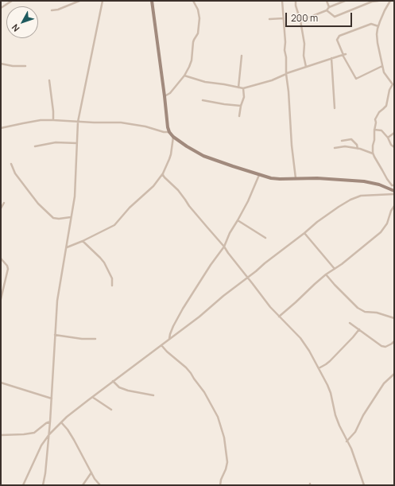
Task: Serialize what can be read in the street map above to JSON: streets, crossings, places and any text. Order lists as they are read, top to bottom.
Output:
{
  "scale_bar": "200 m",
  "north": "bottom left"
}
